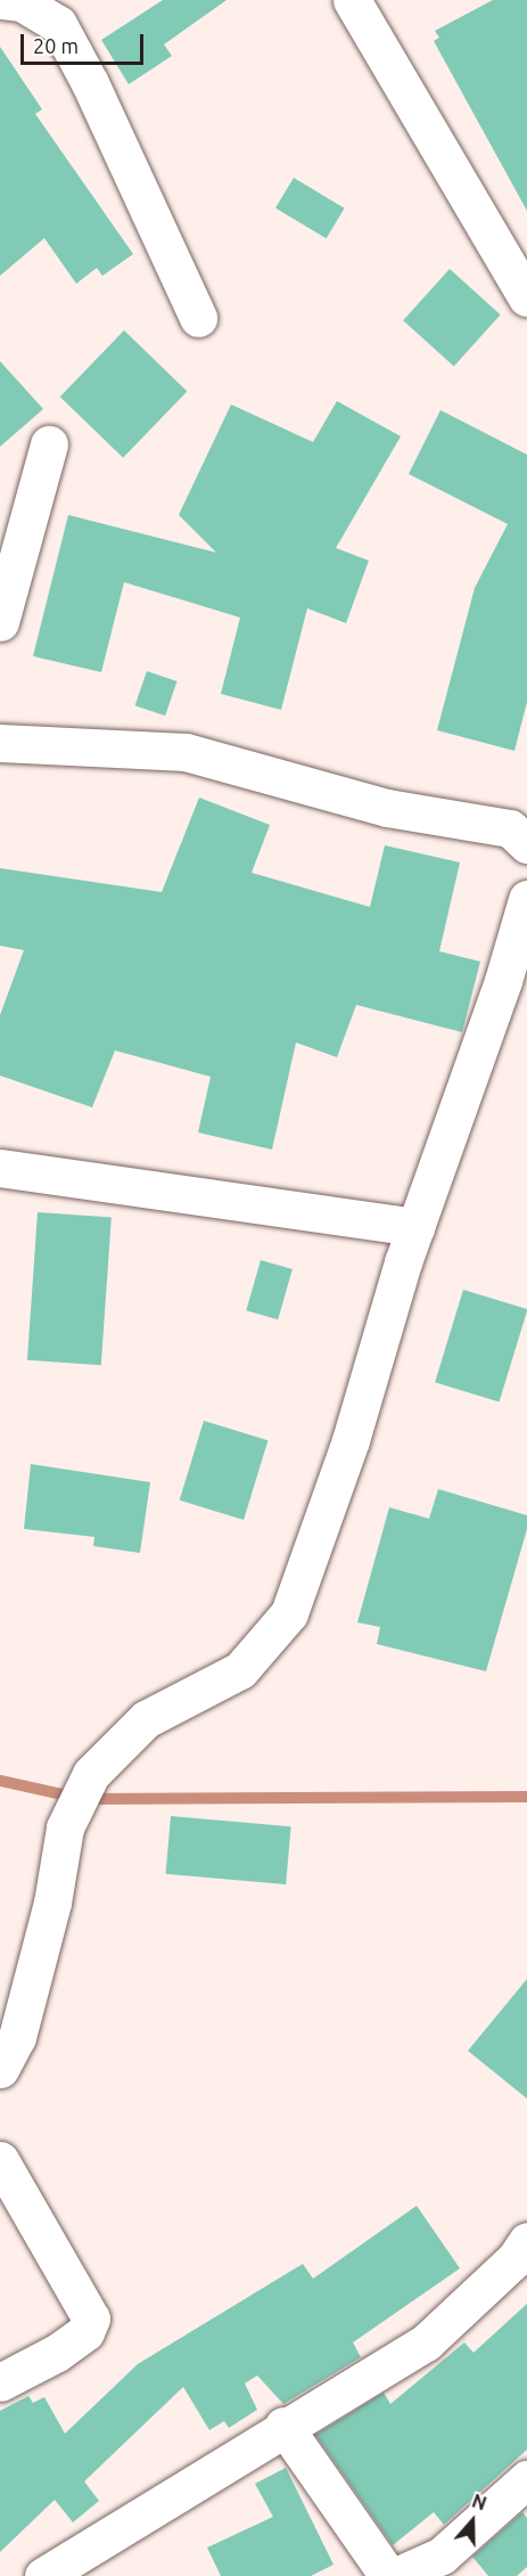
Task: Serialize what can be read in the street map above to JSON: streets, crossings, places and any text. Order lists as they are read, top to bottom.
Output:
{
  "scale_bar": "20 m",
  "north": "top"
}
